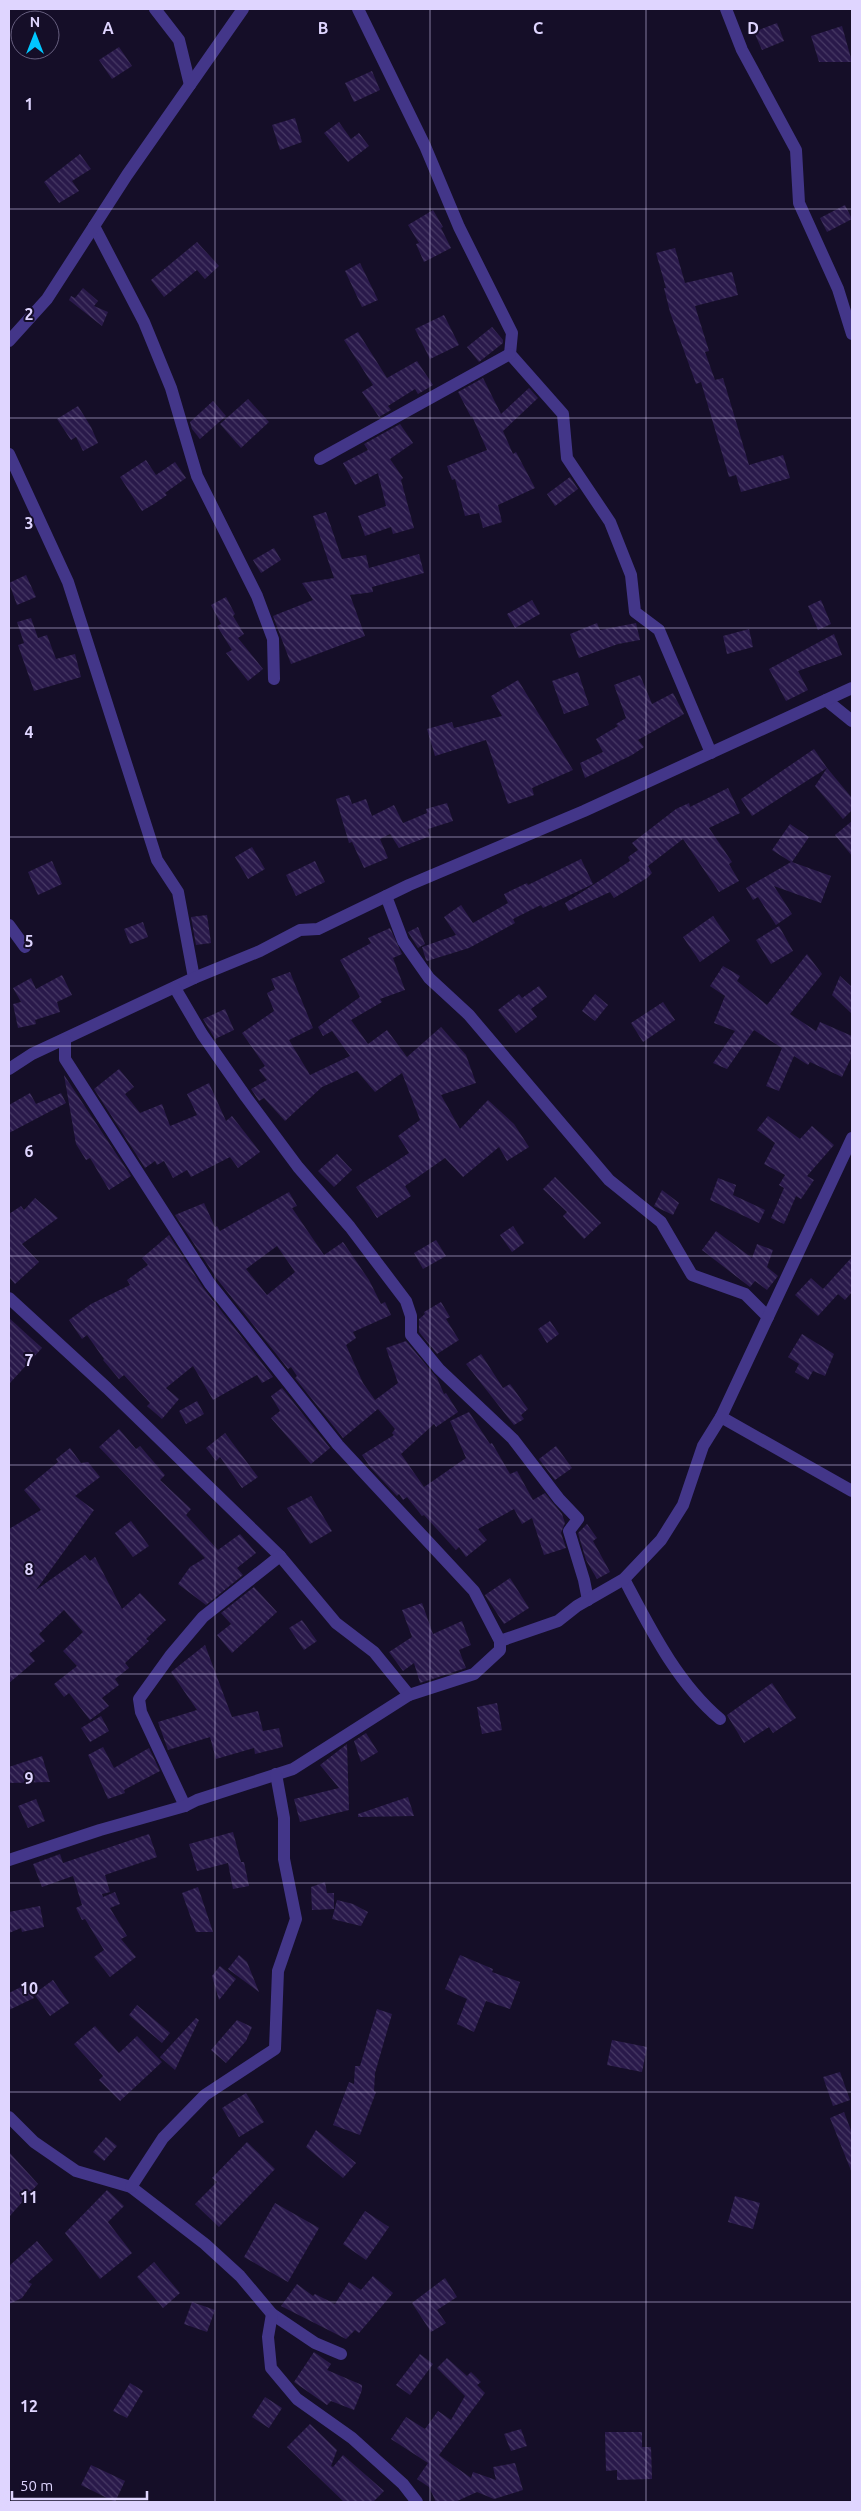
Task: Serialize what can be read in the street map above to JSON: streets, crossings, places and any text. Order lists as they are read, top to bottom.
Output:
{
  "scale_bar": "50 m",
  "north": "top",
  "grid": {
    "columns": [
      "A",
      "B",
      "C",
      "D"
    ],
    "rows": [
      "1",
      "2",
      "3",
      "4",
      "5",
      "6",
      "7",
      "8",
      "9",
      "10",
      "11",
      "12"
    ]
  }
}
